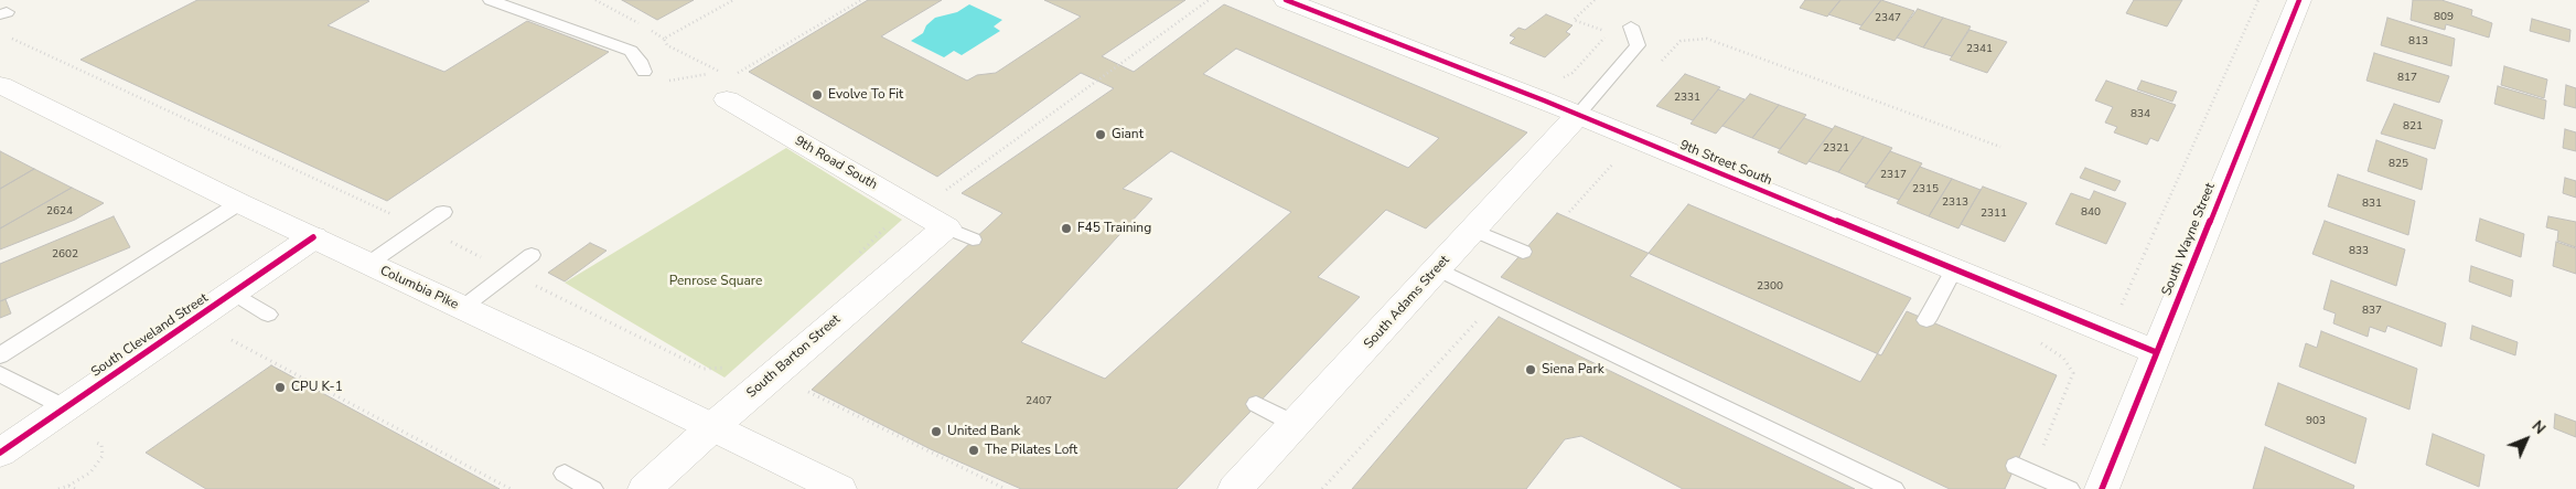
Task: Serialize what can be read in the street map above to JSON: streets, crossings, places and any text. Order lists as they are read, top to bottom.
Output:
{
  "streets": {
    "street": [
      "9th Road South",
      "9th Street South",
      "South Wayne Street",
      "Columbia Pike",
      "South Adams Street",
      "South Cleveland Street",
      "South Barton Street"
    ]
  },
  "crossings": [
    ["9th Road South", "South Barton Street"],
    ["9th Street South", "South Wayne Street"],
    ["9th Street South", "South Adams Street"],
    ["Columbia Pike", "South Cleveland Street"],
    ["Columbia Pike", "South Barton Street"]
  ],
  "parks": ["Penrose Square"],
  "places": [
    "Evolve To Fit",
    "Giant",
    "F45 Training",
    "Siena Park",
    "CPU K-1",
    "United Bank",
    "The Pilates Loft"
  ],
  "house_numbers": [
    "809",
    "2347",
    "813",
    "2341",
    "817",
    "2331",
    "834",
    "821",
    "2321",
    "825",
    "2317",
    "2315",
    "2313",
    "831",
    "2624",
    "840",
    "2311",
    "833",
    "2602",
    "2300",
    "837",
    "2407",
    "903"
  ],
  "north": "top right"
}
